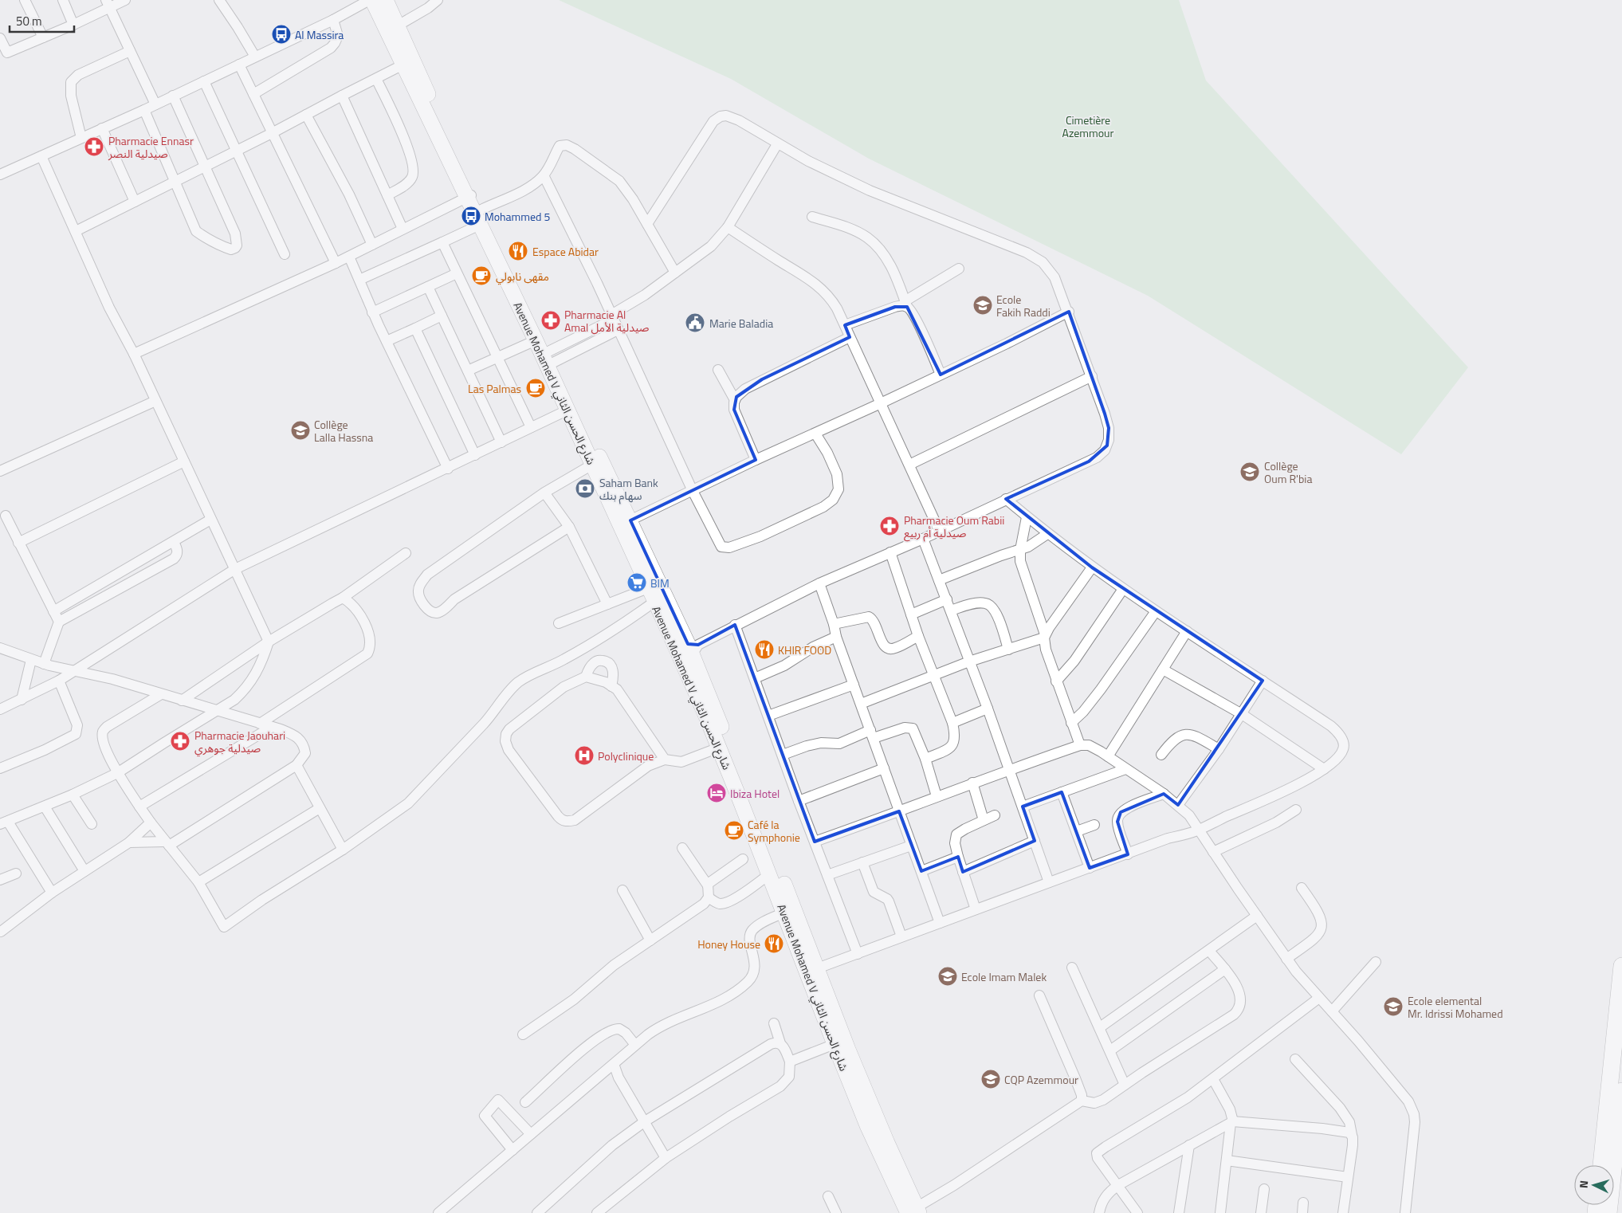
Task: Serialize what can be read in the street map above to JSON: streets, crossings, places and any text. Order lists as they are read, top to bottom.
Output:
{
  "streets": {
    "main road": ["Avenue Mohamed V شارع الحسن الثاني"]
  },
  "parks": ["Cimetière Azemmour"],
  "places": {
    "bus stop": ["Al Massira", "Mohammed 5"],
    "pharmacy": [
      "Pharmacie Ennasr صيدلية النصر",
      "Pharmacie Al Amal صيدلية الأمل",
      "Pharmacie Oum Rabii صيدلية أم ربيع",
      "Pharmacie Jaouhari صيدلية جوهري"
    ],
    "restaurant": ["Espace Abidar", "KHIR FOOD", "Honey House"],
    "cafe": ["مقهى نابولي", "Las Palmas", "Café la Symphonie"],
    "school or university": [
      "Ecole Fakih Raddi",
      "Collège Lalla Hassna",
      "Collège Oum R'bia",
      "Ecole Imam Malek",
      "Ecole elemental Mr. Idrissi Mohamed",
      "CQP Azemmour"
    ],
    "public building": ["Marie Baladia"],
    "bank": ["Saham Bank سهام بنك"],
    "supermarket": ["BIM"],
    "hospital": ["Polyclinique"],
    "hotel": ["Ibiza Hotel"]
  },
  "scale_bar": "50 m",
  "north": "left"
}
